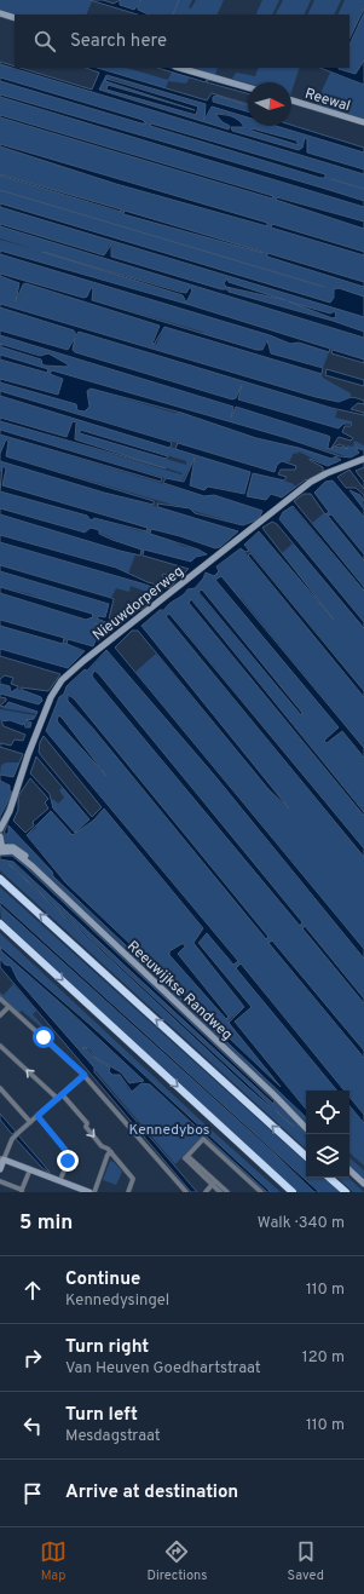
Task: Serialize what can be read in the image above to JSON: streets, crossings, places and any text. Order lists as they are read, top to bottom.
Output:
{
  "streets": {
    "street": ["Reewal", "Nieuwdorperweg", "Reeuwijkse Randweg"]
  },
  "parks": ["Kennedybos"],
  "north": "right",
  "page": {
    "search": "Search here",
    "heading": ["5 min", "Walk · 340 m"],
    "list": [
      ["Continue", "Kennedysingel", "110 m"],
      ["Turn right", "Van Heuven Goedhartstraat", "120 m"],
      ["Turn left", "Mesdagstraat", "110 m"],
      "Arrive at destination"
    ],
    "nav": ["Map", "Directions", "Saved"]
  }
}
